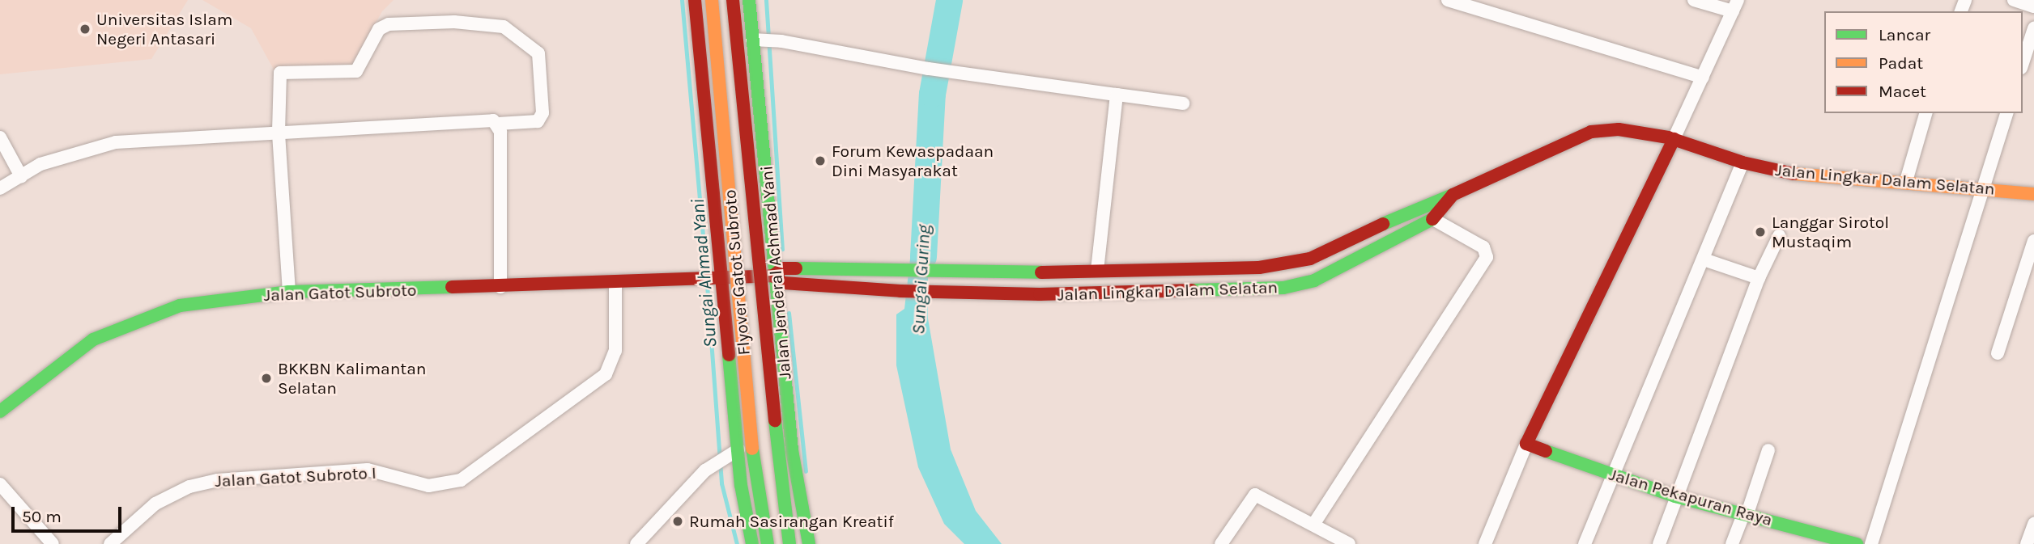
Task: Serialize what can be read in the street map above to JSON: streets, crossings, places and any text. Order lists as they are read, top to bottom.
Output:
{
  "streets": {
    "main road": [
      "Jalan Lingkar Dalam Selatan",
      "Flyover Gatot Subroto",
      "Jalan Jenderal Achmad Yani",
      "Jalan Gatot Subroto",
      "Jalan Pekapuran Raya"
    ],
    "street": ["Jalan Gatot Subroto I"]
  },
  "crossings": [
    ["Jalan Lingkar Dalam Selatan", "Jalan Jenderal Achmad Yani"],
    ["Jalan Lingkar Dalam Selatan", "Jalan Gatot Subroto"],
    ["Jalan Jenderal Achmad Yani", "Jalan Gatot Subroto"],
    ["Jalan Gatot Subroto", "Jalan Gatot Subroto I"]
  ],
  "water": ["Sungai Ahmad Yani", "Sungai Guring"],
  "places": [
    "Universitas Islam Negeri Antasari",
    "Forum Kewaspadaan Dini Masyarakat",
    "Langgar Sirotol Mustaqim",
    "BKKBN Kalimantan Selatan",
    "Rumah Sasirangan Kreatif"
  ],
  "legend": ["Lancar", "Padat", "Macet"],
  "scale_bar": "50 m"
}
